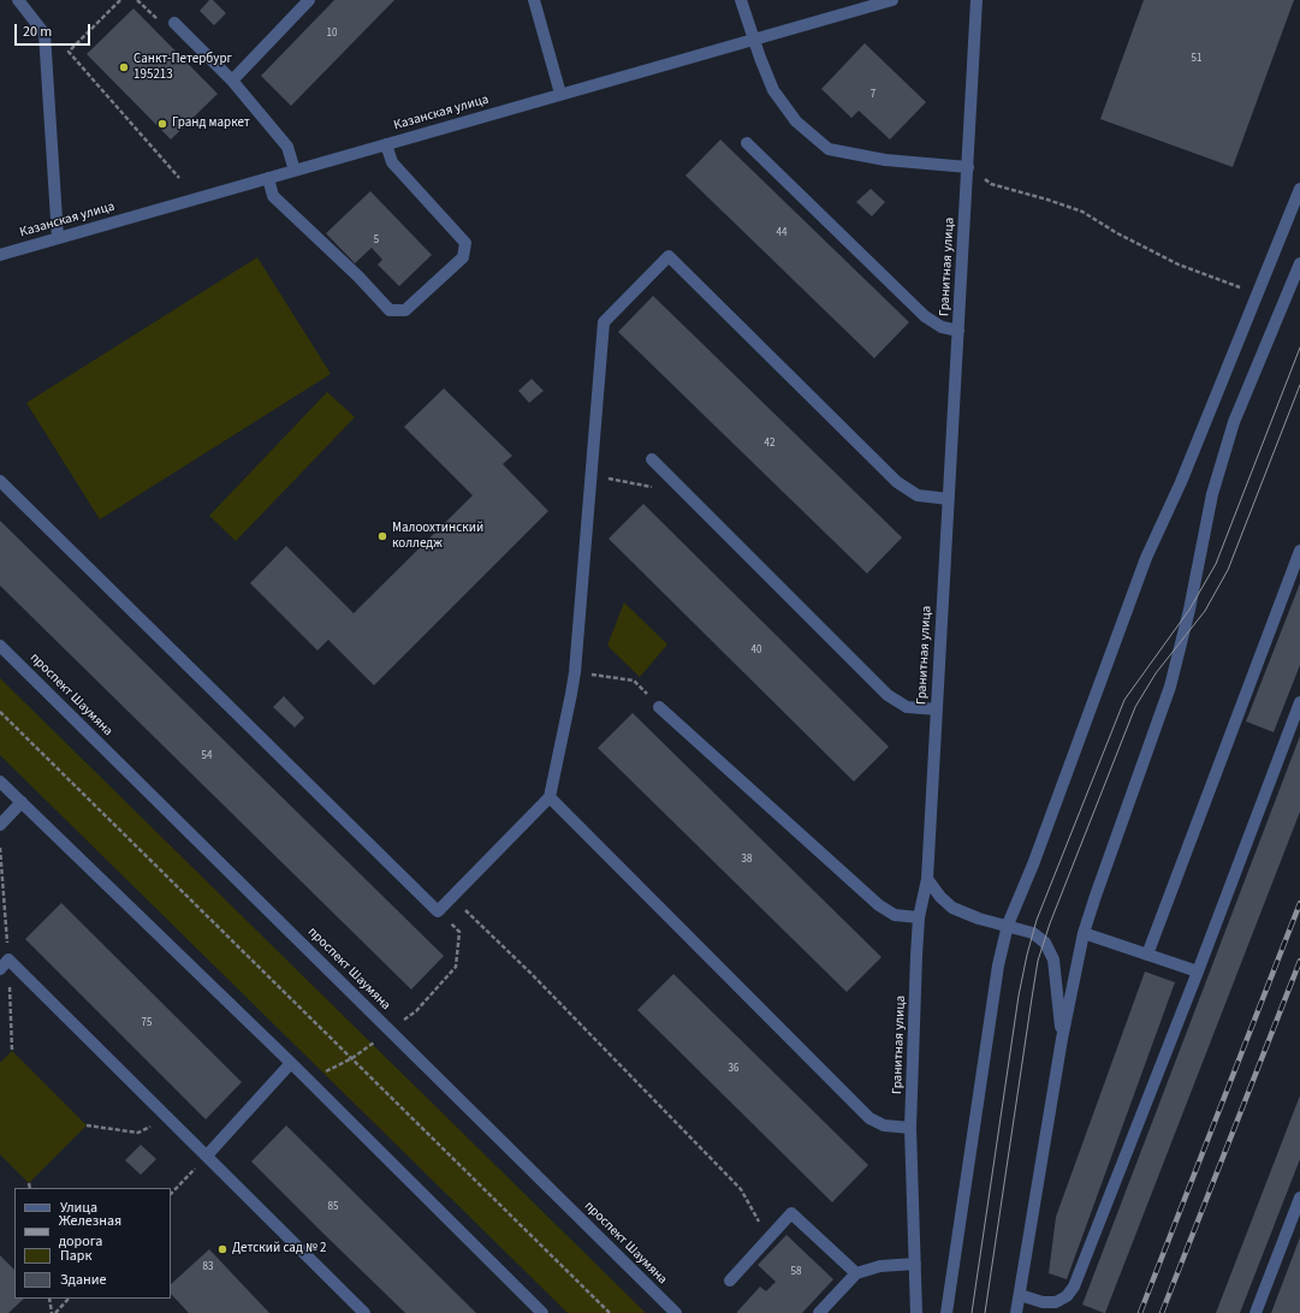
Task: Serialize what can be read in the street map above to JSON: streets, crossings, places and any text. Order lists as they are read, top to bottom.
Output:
{
  "streets": {
    "street": ["Казанская улица", "Гранитная улица", "проспект Шаумяна"]
  },
  "places": [
    "Санкт-Петербург 195213",
    "Гранд маркет",
    "Малоохтинский колледж",
    "Детский сад № 2"
  ],
  "house_numbers": [
    "10",
    "51",
    "7",
    "44",
    "5",
    "42",
    "40",
    "54",
    "38",
    "75",
    "36",
    "85",
    "83",
    "58"
  ],
  "legend": [
    "Улица",
    "Железная дорога",
    "Парк",
    "Здание"
  ],
  "scale_bar": "20 m"
}
